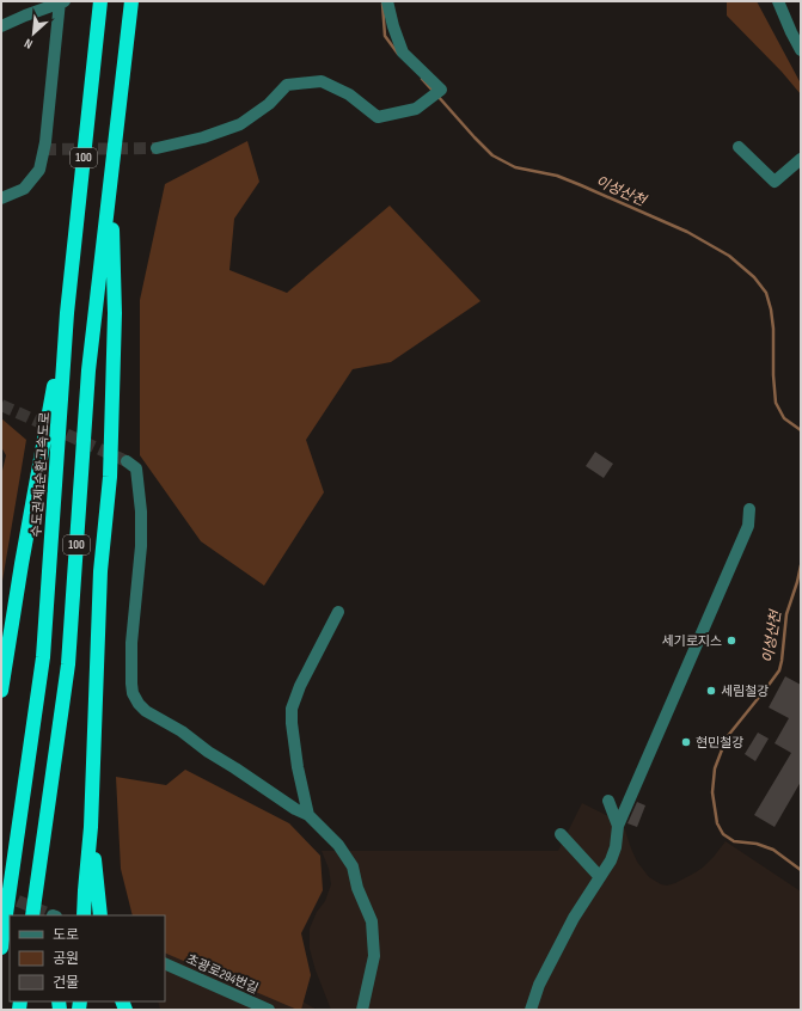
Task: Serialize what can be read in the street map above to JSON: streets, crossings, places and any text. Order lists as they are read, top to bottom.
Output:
{
  "streets": {
    "highway": ["100", "수도권제1순환고속도로"],
    "street": ["초광로294번길"]
  },
  "water": ["이성산천"],
  "places": ["세기로지스", "세림철강", "현민철강"],
  "legend": ["도로", "공원", "건물"],
  "north": "bottom left"
}
